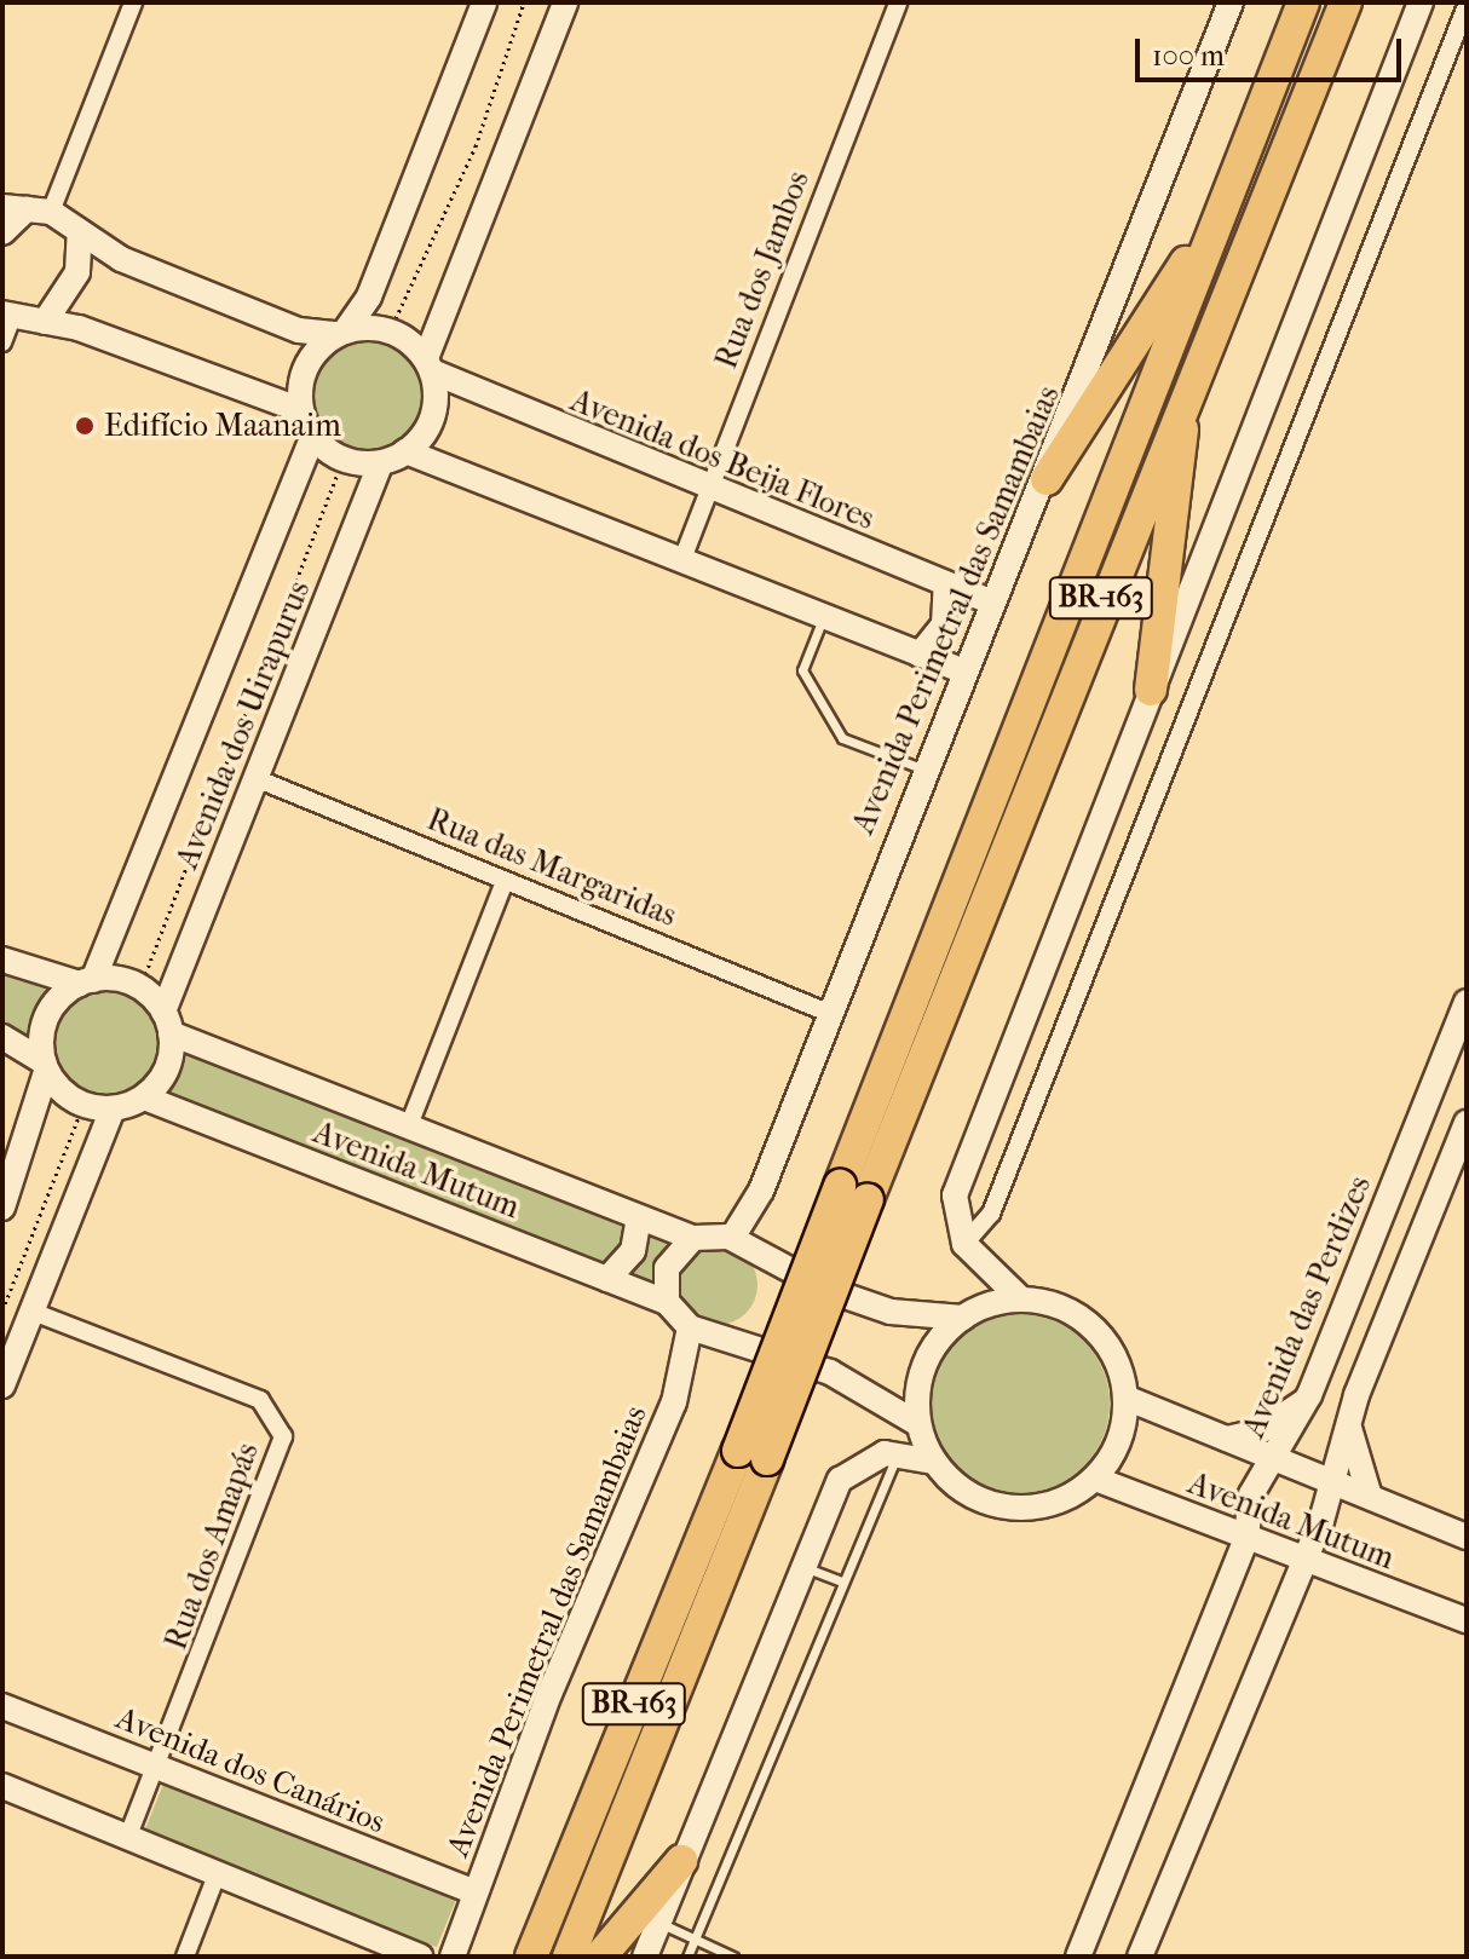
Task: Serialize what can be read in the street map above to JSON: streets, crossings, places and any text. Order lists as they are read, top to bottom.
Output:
{
  "streets": {
    "highway": ["BR-163"],
    "street": [
      "Rua dos Jambos",
      "Avenida dos Beija Flores",
      "Avenida Perimetral das Samambaias",
      "Avenida dos Uirapurus",
      "Rua das Margaridas",
      "Avenida Mutum",
      "Avenida das Perdizes",
      "Rua dos Amapás",
      "Avenida dos Canários"
    ]
  },
  "crossings": [
    ["Rua dos Jambos", "Avenida dos Beija Flores"],
    ["Avenida dos Beija Flores", "Avenida Perimetral das Samambaias"],
    ["Avenida dos Beija Flores", "Avenida dos Uirapurus"],
    ["Avenida Perimetral das Samambaias", "Rua das Margaridas"],
    ["Avenida Perimetral das Samambaias", "Avenida dos Canários"],
    ["Avenida dos Uirapurus", "Rua das Margaridas"],
    ["Avenida dos Uirapurus", "Avenida Mutum"],
    ["Avenida Mutum", "Avenida das Perdizes"],
    ["Rua dos Amapás", "Avenida dos Canários"]
  ],
  "places": ["Edifício Maanaim"],
  "scale_bar": "100 m"
}
